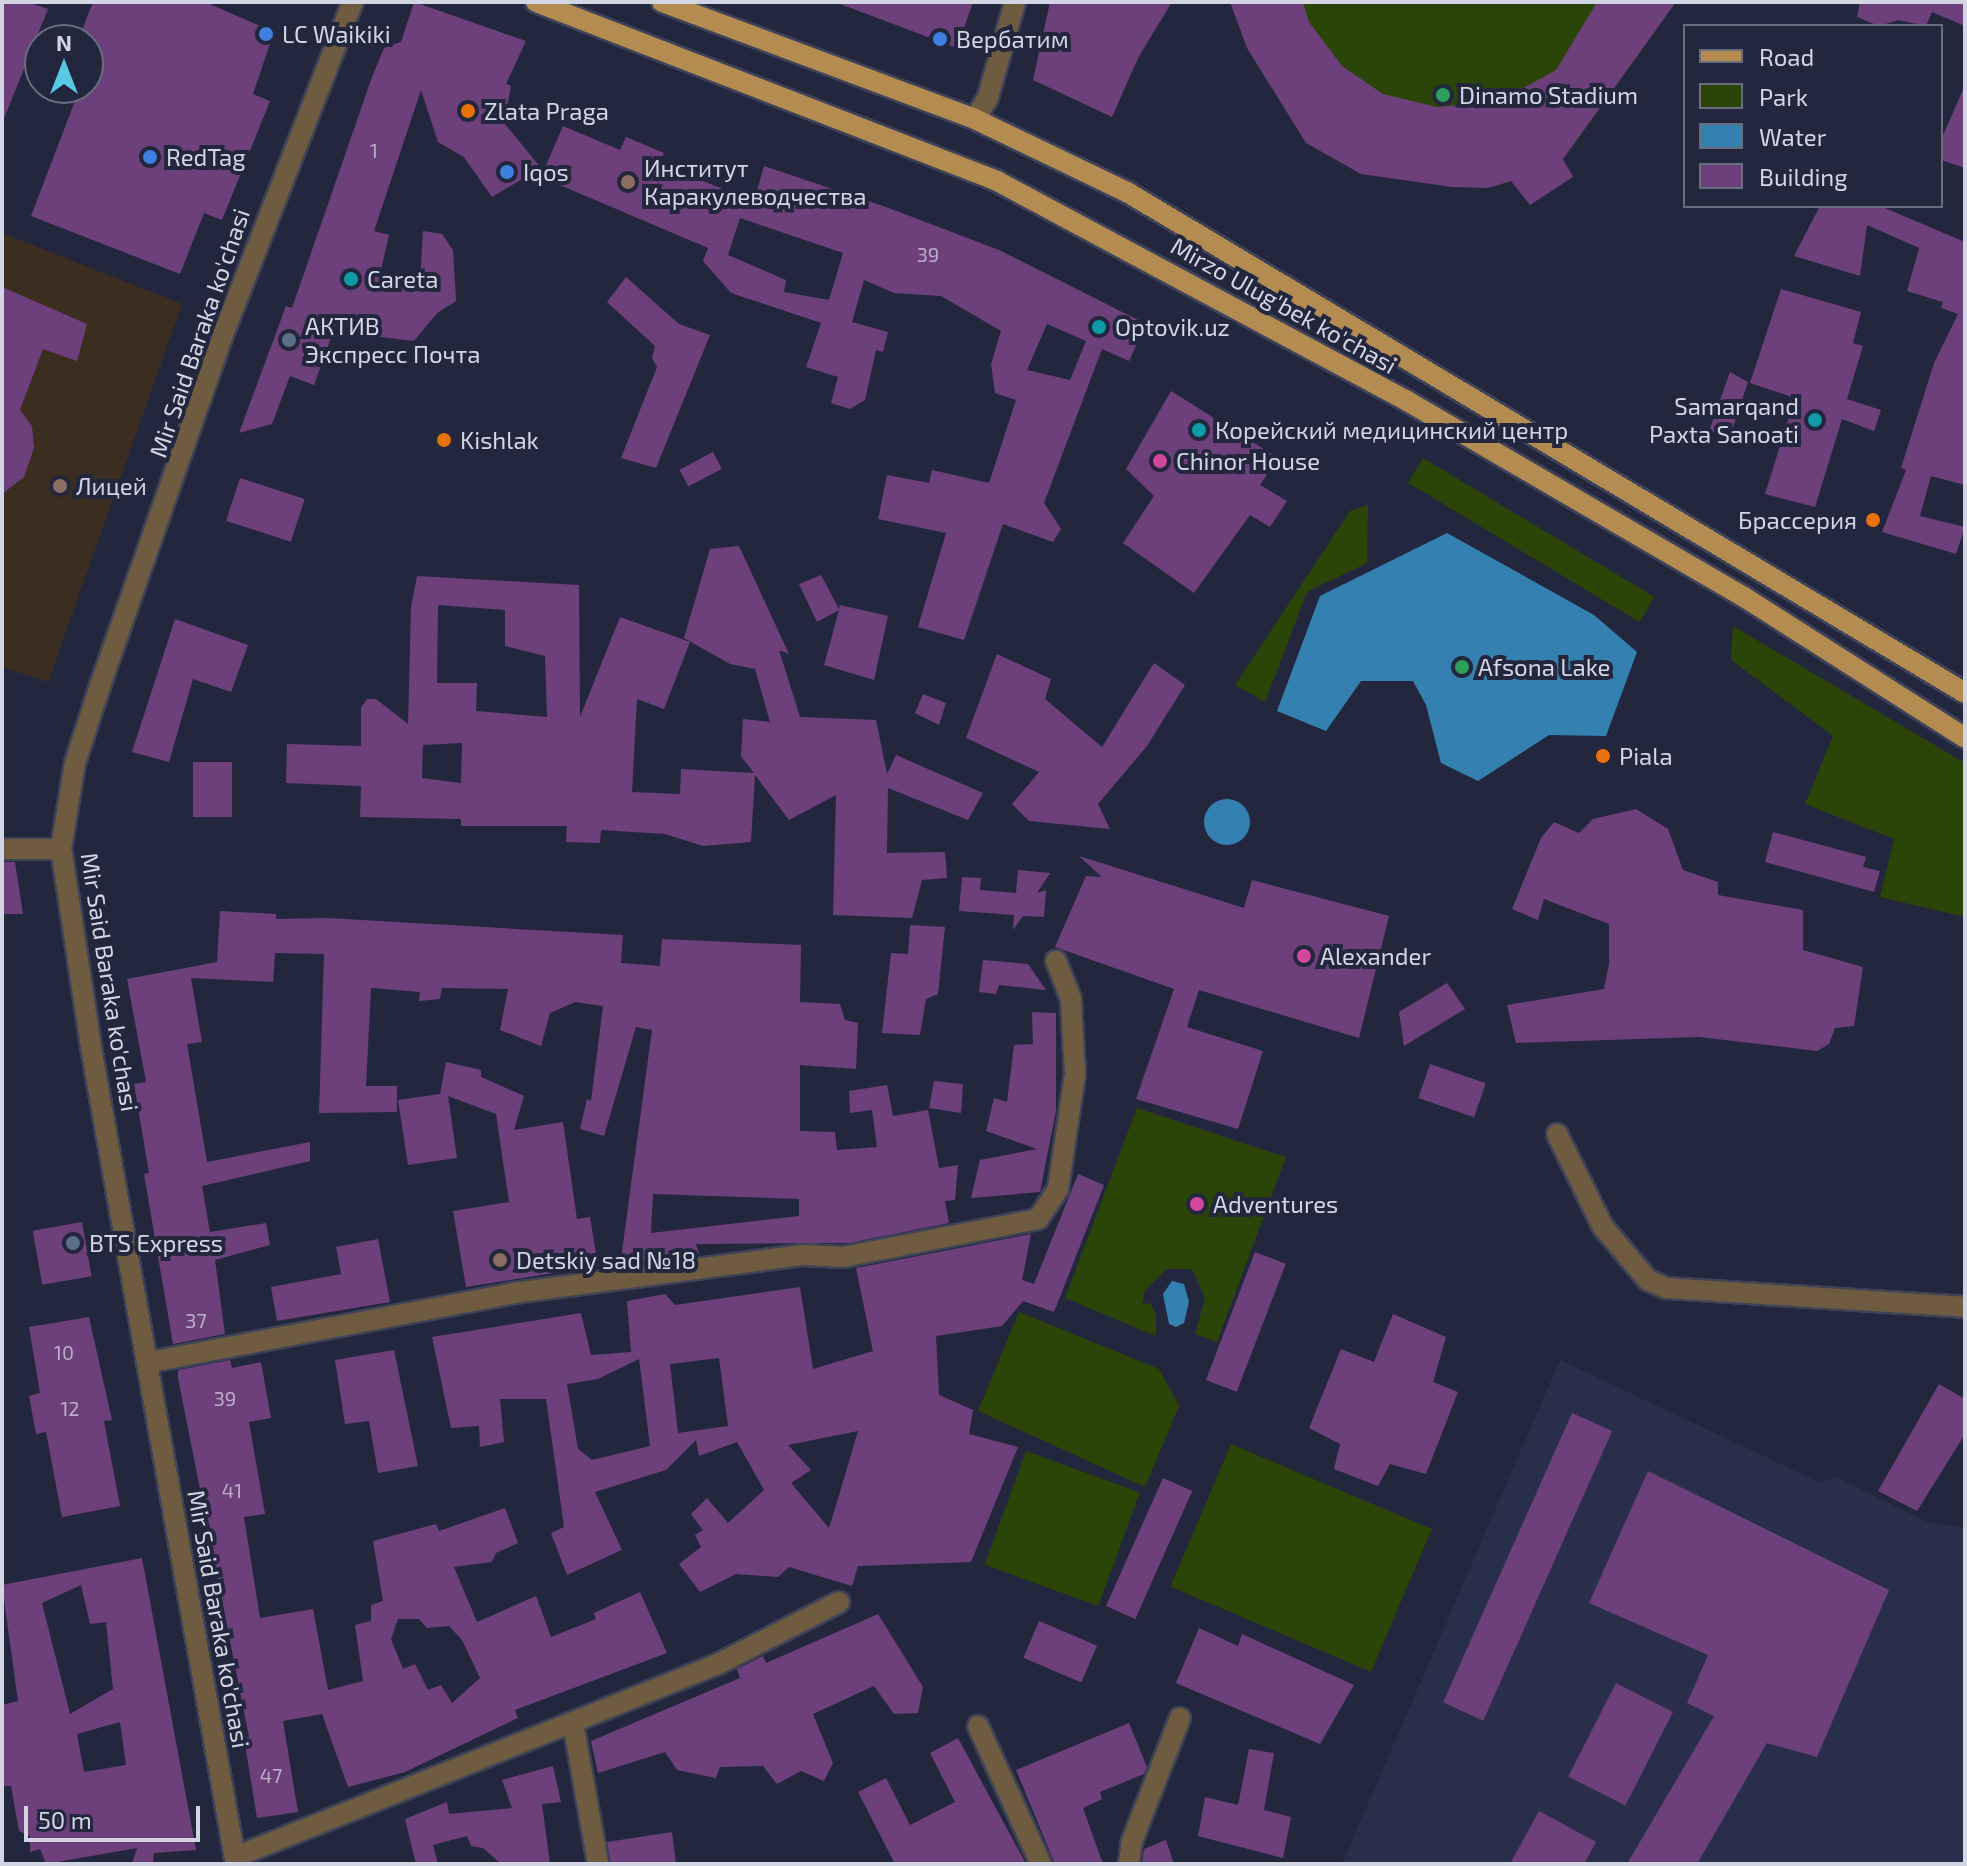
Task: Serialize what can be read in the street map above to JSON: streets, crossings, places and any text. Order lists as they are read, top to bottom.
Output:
{
  "streets": {
    "main road": ["Mirzo Ulug'bek ko'chasi"],
    "street": ["Mir Said Baraka ko'chasi"]
  },
  "places": [
    "LC Waikiki",
    "Вербатим",
    "Dinamo Stadium",
    "Zlata Praga",
    "RedTag",
    "Iqos",
    "Институт Каракулеводчества",
    "Careta",
    "Optovik.uz",
    "АКТИВ Экспресс Почта",
    "Samarqand Paxta Sanoati",
    "Корейский медицинский центр",
    "Kishlak",
    "Chinor House",
    "Лицей",
    "Брассерия",
    "Afsona Lake",
    "Piala",
    "Alexander",
    "Adventures",
    "BTS Express",
    "Detskiy sad №18"
  ],
  "house_numbers": [
    "1",
    "39",
    "37",
    "10",
    "39",
    "12",
    "41",
    "47"
  ],
  "legend": [
    "Road",
    "Park",
    "Water",
    "Building"
  ],
  "scale_bar": "50 m",
  "north": "top"
}
